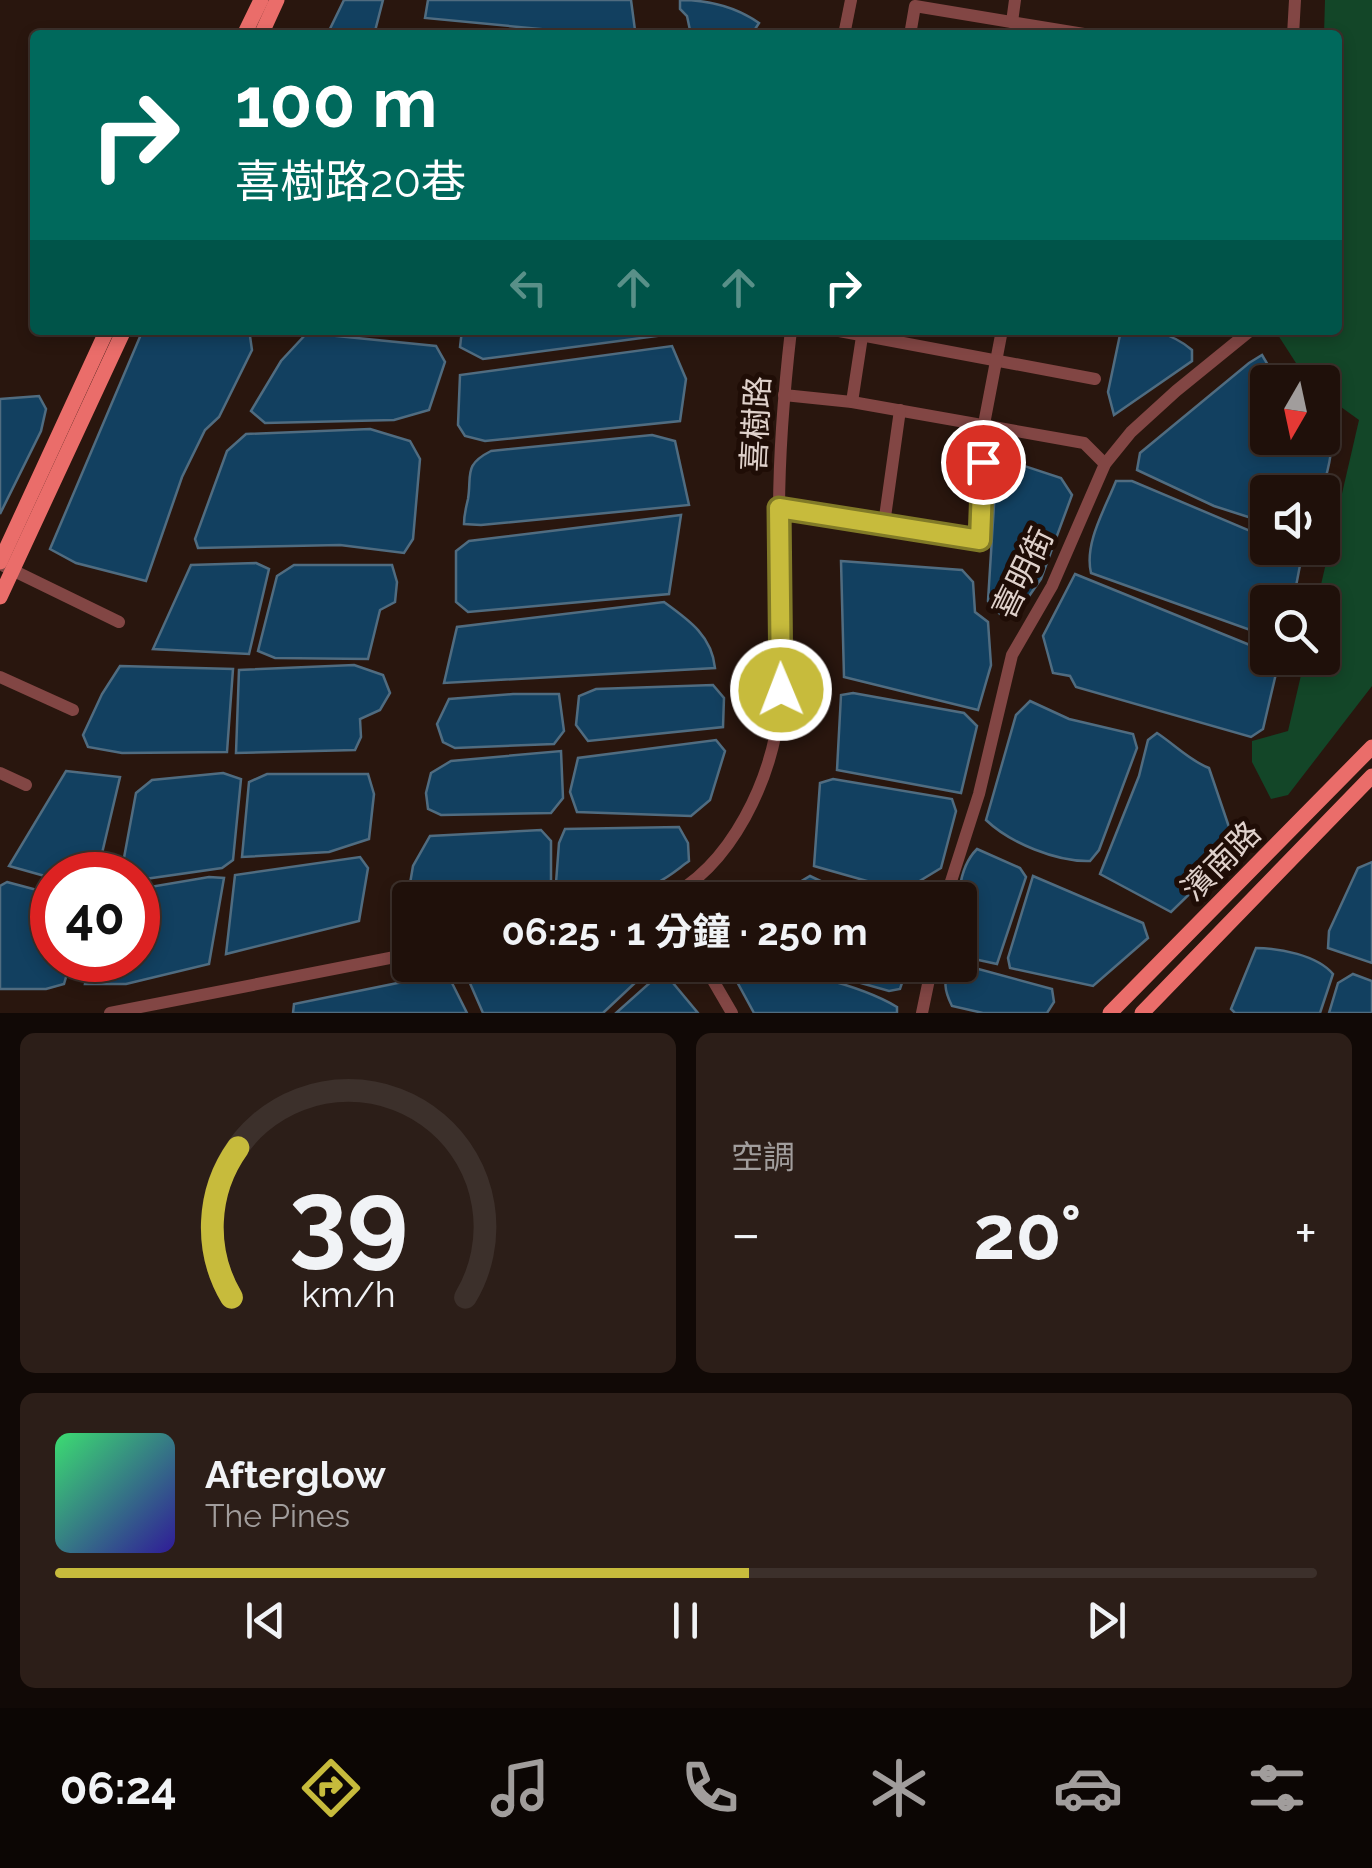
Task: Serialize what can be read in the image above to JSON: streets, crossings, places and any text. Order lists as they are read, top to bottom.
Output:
{
  "streets": {
    "main road": ["濱南路"],
    "street": ["喜樹路", "喜明街"]
  },
  "north": "bottom",
  "page": {
    "turn": ["100 m", "喜樹路20巷"],
    "limit": "40",
    "trip": "06:25 · 1 分鐘 · 250 m",
    "tile": "空調",
    "heat": ["−", "20°", "+"],
    "song": ["Afterglow", "The Pines"],
    "tabs": "06:24",
    "gauge": ["39", "km/h"]
  }
}
